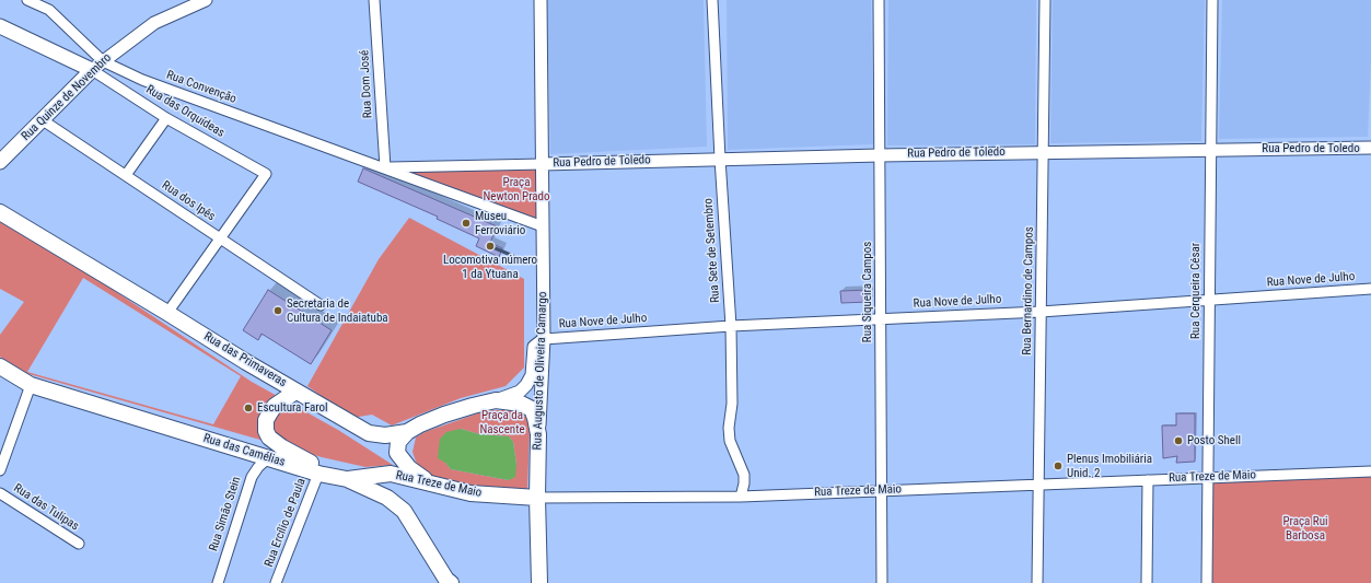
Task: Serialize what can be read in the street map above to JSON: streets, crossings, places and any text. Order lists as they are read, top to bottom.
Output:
{
  "streets": {
    "main road": [
      "Rua Quinze de Novembro",
      "Rua das Primaveras",
      "Rua Augusto de Oliveira Camargo",
      "Rua das Camélias",
      "Rua Treze de Maio"
    ],
    "street": [
      "Rua Dom José",
      "Rua Convenção",
      "Rua das Orquídeas",
      "Rua Pedro de Toledo",
      "Rua dos Ipês",
      "Rua Sete de Setembro",
      "Rua Nove de Julho",
      "Rua Bernardino de Campos",
      "Rua Cerqueira César",
      "Rua Siqueira Campos",
      "Rua das Tulipas",
      "Rua Simão Stein",
      "Rua Ercílio de Paula"
    ]
  },
  "crossings": [
    ["Rua Dom José", "Rua Convenção"],
    ["Rua Convenção", "Rua Quinze de Novembro"],
    ["Rua Convenção", "Rua das Orquídeas"],
    ["Rua Quinze de Novembro", "Rua das Orquídeas"],
    ["Rua Quinze de Novembro", "Rua dos Ipês"],
    ["Rua das Orquídeas", "Rua dos Ipês"],
    ["Rua Pedro de Toledo", "Rua Sete de Setembro"],
    ["Rua Pedro de Toledo", "Rua Bernardino de Campos"],
    ["Rua Pedro de Toledo", "Rua Cerqueira César"],
    ["Rua Pedro de Toledo", "Rua Siqueira Campos"],
    ["Rua Pedro de Toledo", "Rua Augusto de Oliveira Camargo"],
    ["Rua Sete de Setembro", "Rua Nove de Julho"],
    ["Rua Sete de Setembro", "Rua Treze de Maio"],
    ["Rua Nove de Julho", "Rua Bernardino de Campos"],
    ["Rua Nove de Julho", "Rua Cerqueira César"],
    ["Rua Nove de Julho", "Rua Siqueira Campos"],
    ["Rua Nove de Julho", "Rua das Primaveras"],
    ["Rua Nove de Julho", "Rua Augusto de Oliveira Camargo"],
    ["Rua Bernardino de Campos", "Rua Treze de Maio"],
    ["Rua Cerqueira César", "Rua Treze de Maio"],
    ["Rua Siqueira Campos", "Rua Treze de Maio"],
    ["Rua das Primaveras", "Rua Augusto de Oliveira Camargo"],
    ["Rua Augusto de Oliveira Camargo", "Rua Treze de Maio"],
    ["Rua das Camélias", "Rua Treze de Maio"],
    ["Rua das Camélias", "Rua Simão Stein"],
    ["Rua das Camélias", "Rua Ercílio de Paula"]
  ],
  "parks": ["Praça Newton Prado", "Praça da Nascente", "Praça Rui Barbosa"],
  "places": [
    "Museu Ferroviário",
    "Locomotiva número 1 da Ytuana",
    "Secretaria de Cultura de Indaiatuba",
    "Escultura Farol",
    "Posto Shell",
    "Plenus Imobiliária Unid. 2"
  ]
}
